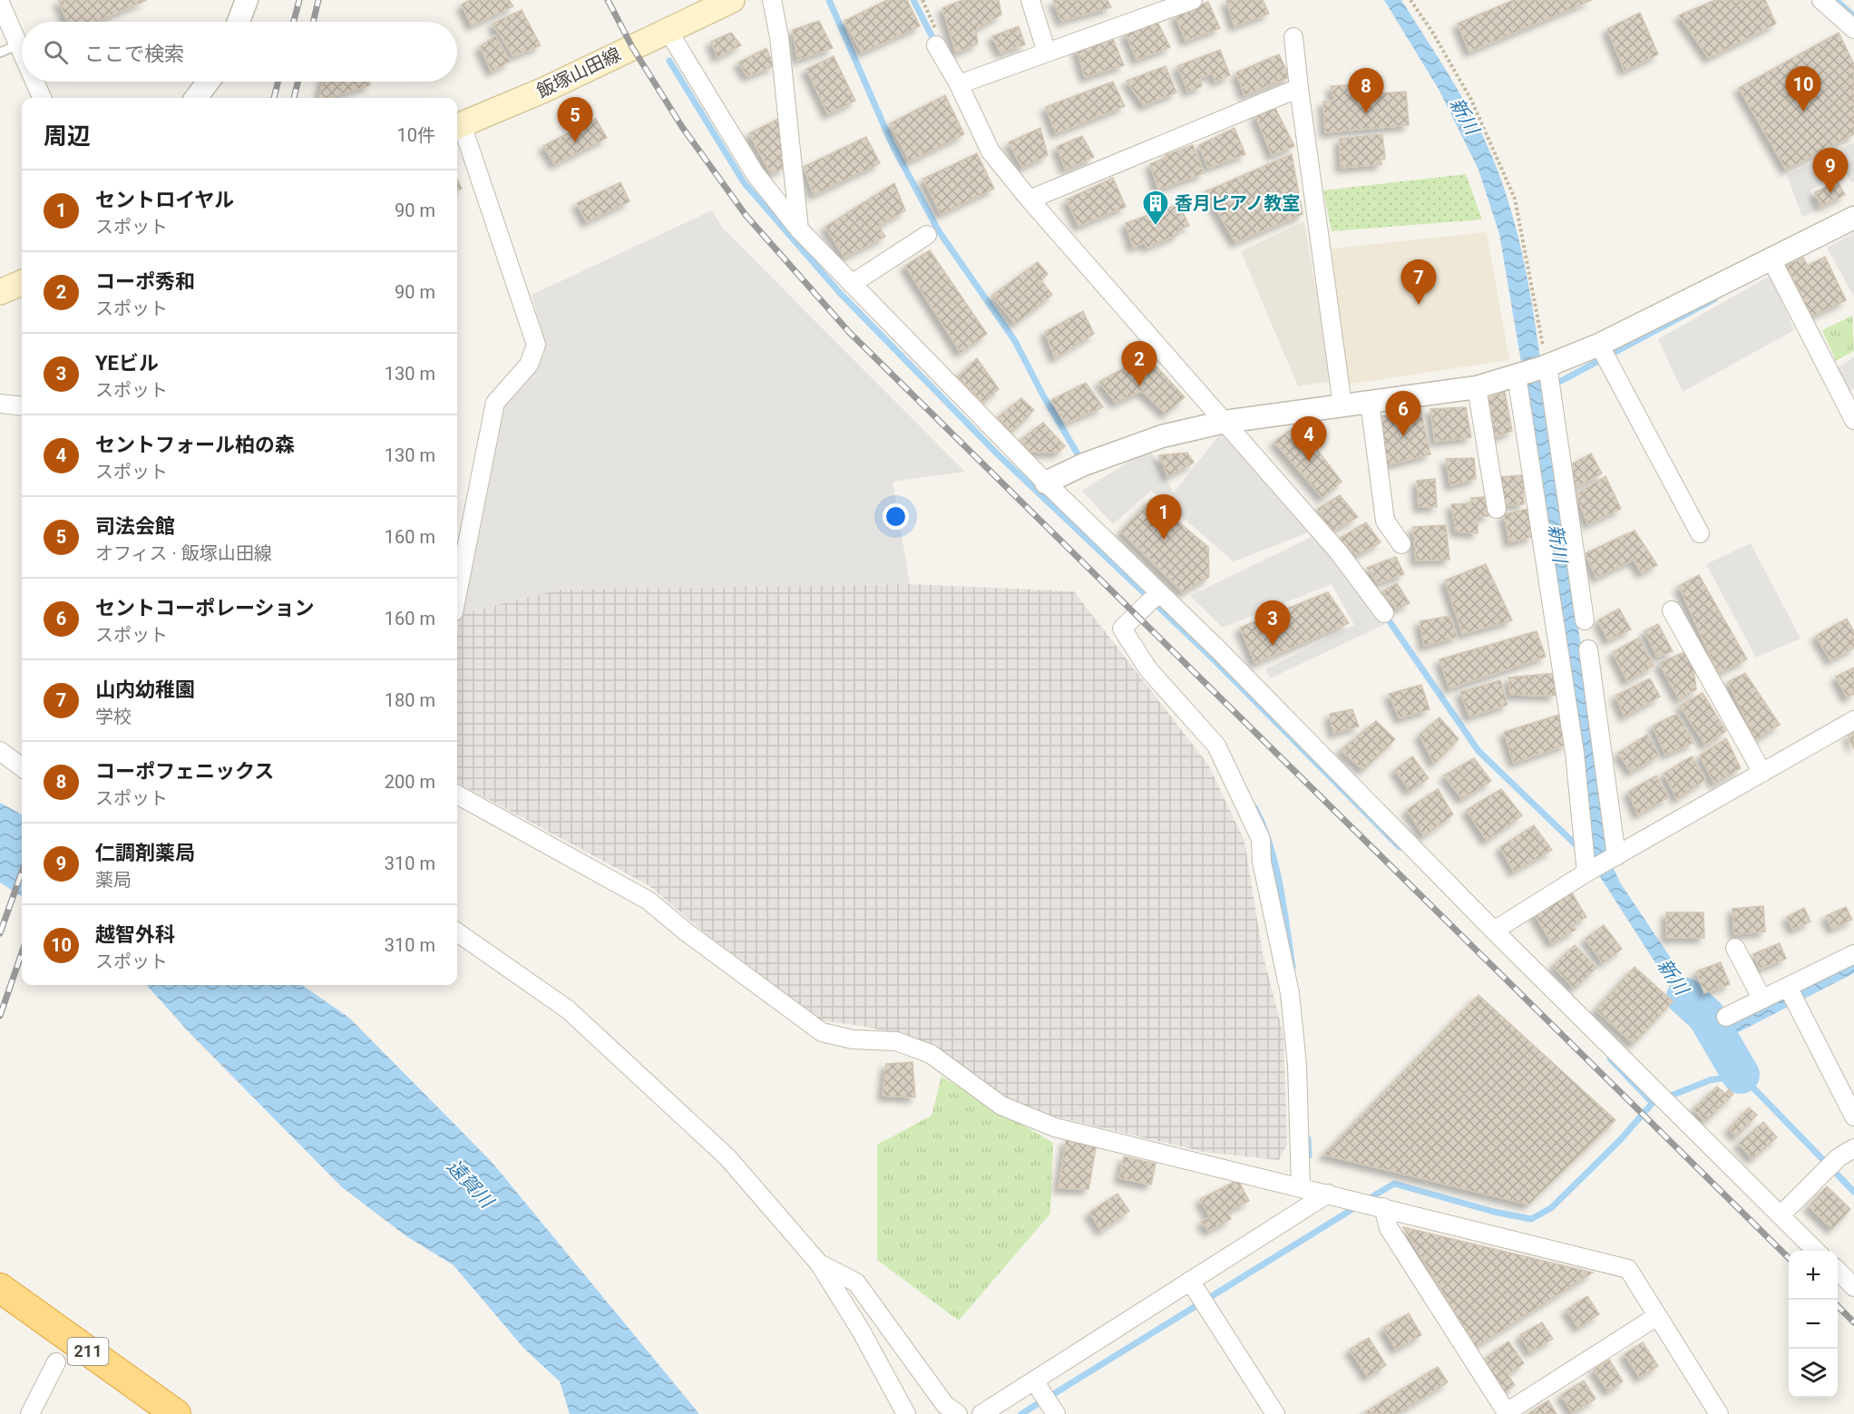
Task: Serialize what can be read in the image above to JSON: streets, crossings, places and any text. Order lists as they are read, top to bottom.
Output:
{
  "streets": {
    "highway": ["211"],
    "main road": ["飯塚山田線"]
  },
  "water": ["新川", "遠賀川"],
  "places": {
    "building": ["香月ピアノ教室"]
  },
  "page": {
    "search": "ここで検索",
    "pins": [
      "10",
      "8",
      "5",
      "9",
      "7",
      "2",
      "6",
      "4",
      "1",
      "3"
    ],
    "heading": ["周辺", "10件"],
    "list": [
      {
        "mark": "1",
        "name": "セントロイヤル",
        "note": "スポット",
        "value": "90 m"
      },
      {
        "mark": "2",
        "name": "コーポ秀和",
        "note": "スポット",
        "value": "90 m"
      },
      {
        "mark": "3",
        "name": "YEビル",
        "note": "スポット",
        "value": "130 m"
      },
      {
        "mark": "4",
        "name": "セントフォール柏の森",
        "note": "スポット",
        "value": "130 m"
      },
      {
        "mark": "5",
        "name": "司法会館",
        "note": "オフィス · 飯塚山田線",
        "value": "160 m"
      },
      {
        "mark": "6",
        "name": "セントコーポレーション",
        "note": "スポット",
        "value": "160 m"
      },
      {
        "mark": "7",
        "name": "山内幼稚園",
        "note": "学校",
        "value": "180 m"
      },
      {
        "mark": "8",
        "name": "コーポフェニックス",
        "note": "スポット",
        "value": "200 m"
      },
      {
        "mark": "9",
        "name": "仁調剤薬局",
        "note": "薬局",
        "value": "310 m"
      },
      {
        "mark": "10",
        "name": "越智外科",
        "note": "スポット",
        "value": "310 m"
      }
    ],
    "map_buttons": ["+", "−"]
  }
}
